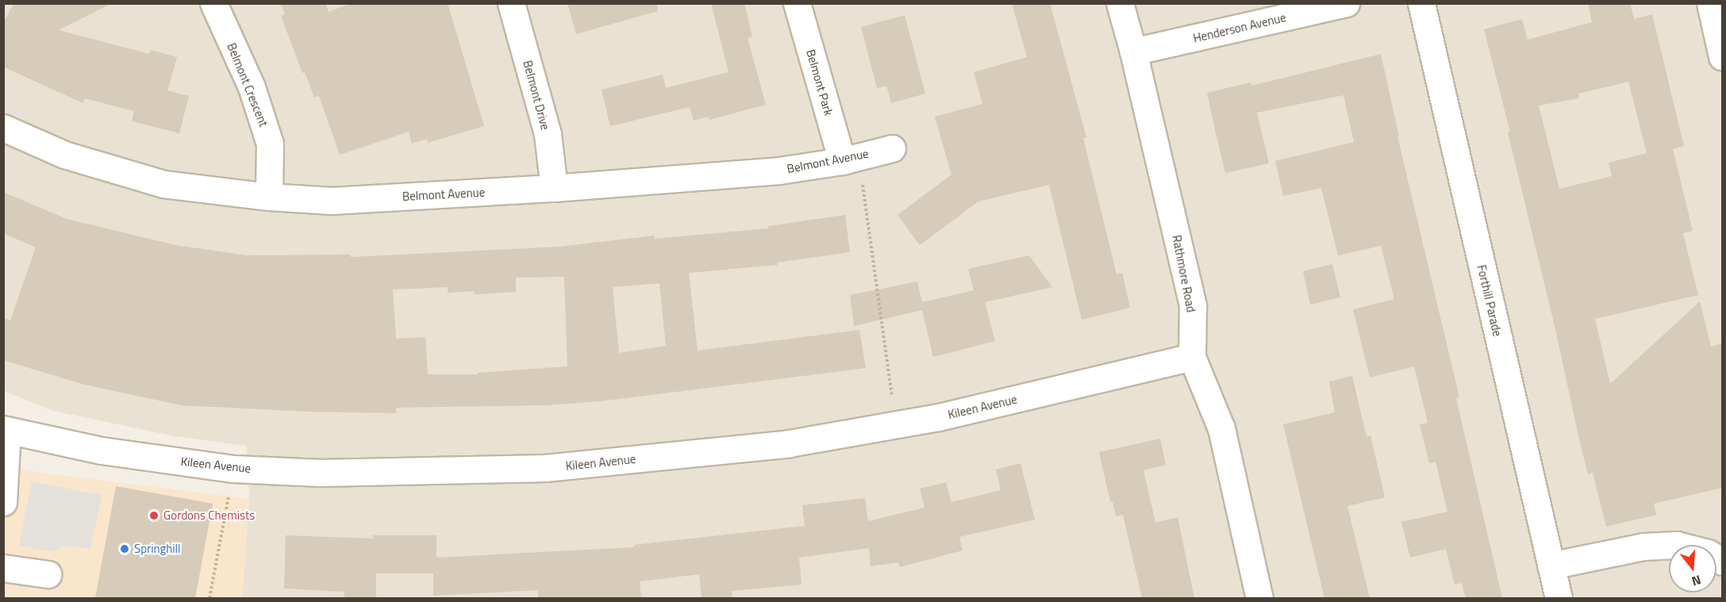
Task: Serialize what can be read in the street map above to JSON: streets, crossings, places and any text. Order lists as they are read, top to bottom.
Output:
{
  "streets": {
    "street": [
      "Henderson Avenue",
      "Belmont Park",
      "Belmont Crescent",
      "Belmont Drive",
      "Belmont Avenue",
      "Rathmore Road",
      "Forthill Parade",
      "Kileen Avenue"
    ]
  },
  "crossings": [
    ["Henderson Avenue", "Rathmore Road"],
    ["Belmont Park", "Belmont Avenue"],
    ["Belmont Crescent", "Belmont Avenue"],
    ["Belmont Drive", "Belmont Avenue"],
    ["Rathmore Road", "Kileen Avenue"]
  ],
  "places": ["Gordons Chemists", "Springhill"],
  "north": "bottom"
}
